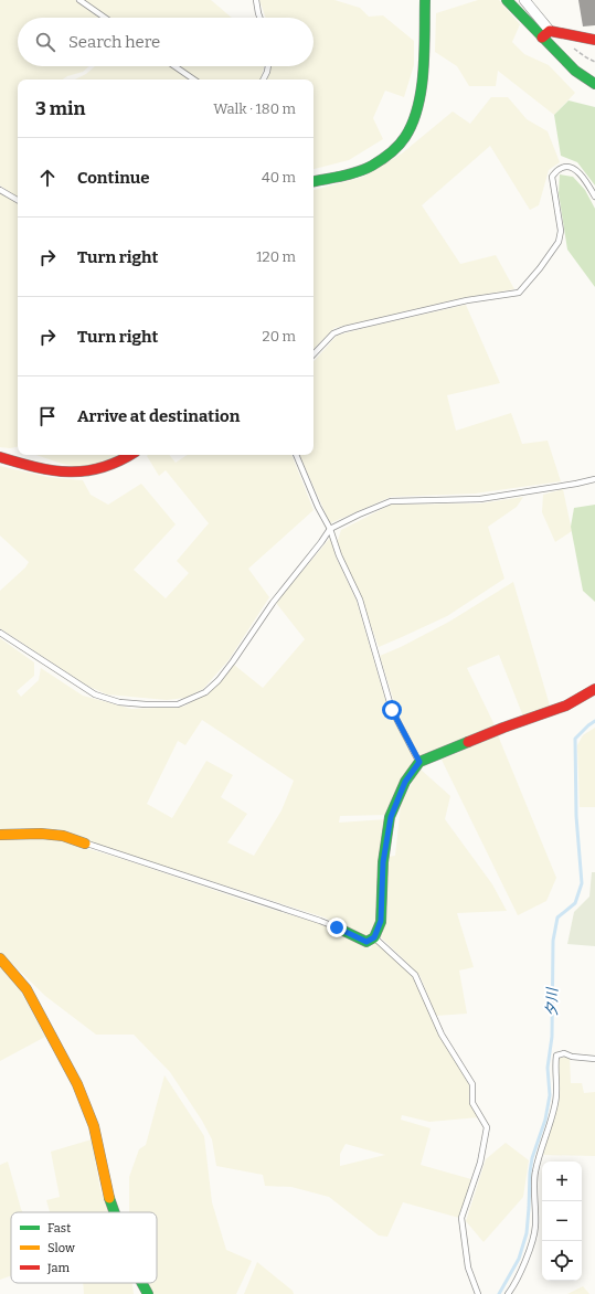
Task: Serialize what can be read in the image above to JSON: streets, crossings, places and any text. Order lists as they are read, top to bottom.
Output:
{
  "water": ["夕川"],
  "legend": ["Fast", "Slow", "Jam"],
  "page": {
    "search": "Search here",
    "heading": ["3 min", "Walk · 180 m"],
    "list": [
      ["Continue", "40 m"],
      ["Turn right", "120 m"],
      ["Turn right", "20 m"],
      "Arrive at destination"
    ],
    "map_buttons": ["+", "−"]
  }
}
